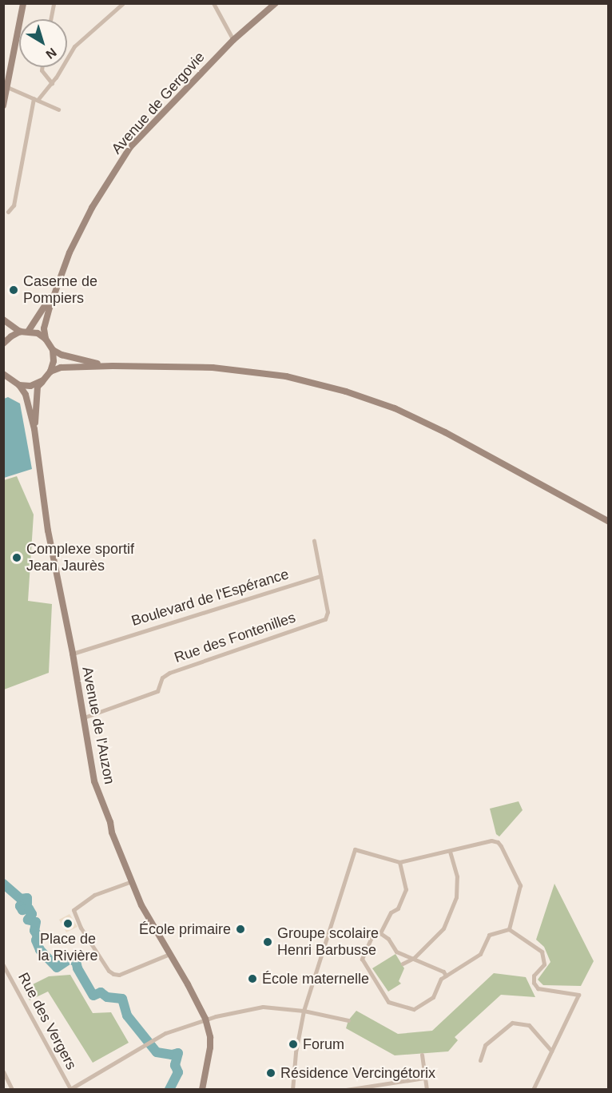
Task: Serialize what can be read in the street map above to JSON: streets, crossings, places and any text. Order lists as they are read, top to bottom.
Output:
{
  "streets": {
    "main road": ["Avenue de Gergovie", "Avenue de l'Auzon"],
    "street": ["Boulevard de l'Espérance", "Rue des Fontenilles", "Rue des Vergers"]
  },
  "crossings": [
    ["Boulevard de l'Espérance", "Rue des Fontenilles"],
    ["Boulevard de l'Espérance", "Avenue de l'Auzon"],
    ["Rue des Fontenilles", "Avenue de l'Auzon"]
  ],
  "places": [
    "Caserne de Pompiers",
    "Complexe sportif Jean Jaurès",
    "Place de la Rivière",
    "École primaire",
    "Groupe scolaire Henri Barbusse",
    "École maternelle",
    "Forum",
    "Résidence Vercingétorix"
  ],
  "north": "bottom right"
}
